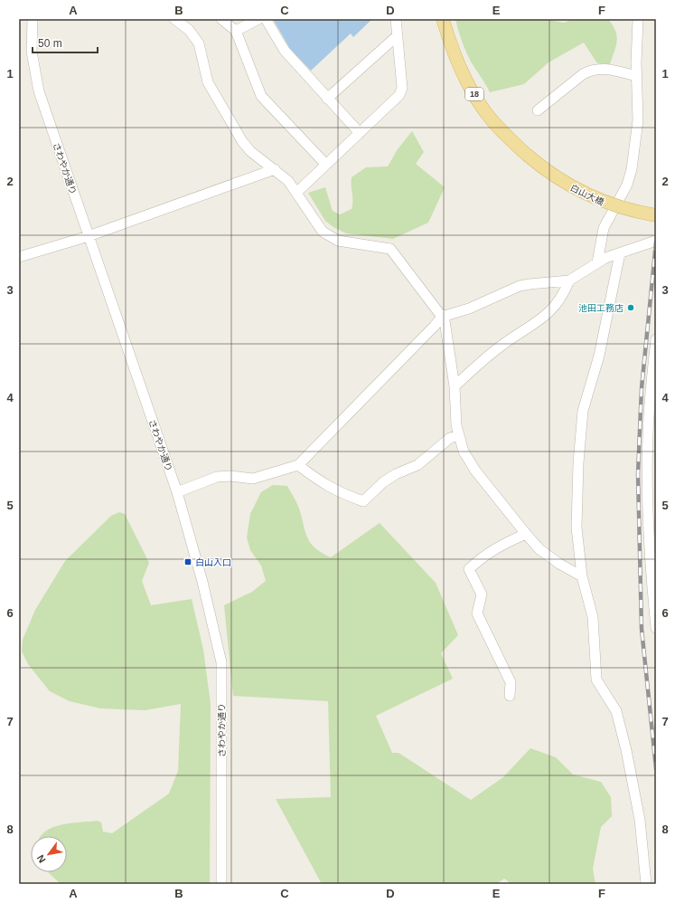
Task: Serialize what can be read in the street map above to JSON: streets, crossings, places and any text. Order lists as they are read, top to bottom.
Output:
{
  "streets": {
    "main road": ["18", "白山大橋"],
    "street": ["さわやか通り"]
  },
  "places": {
    "other": ["池田工務店"],
    "transit": ["白山入口"]
  },
  "scale_bar": "50 m",
  "north": "bottom left",
  "grid": {
    "columns": [
      "A",
      "B",
      "C",
      "D",
      "E",
      "F"
    ],
    "rows": [
      "1",
      "2",
      "3",
      "4",
      "5",
      "6",
      "7",
      "8"
    ]
  }
}
